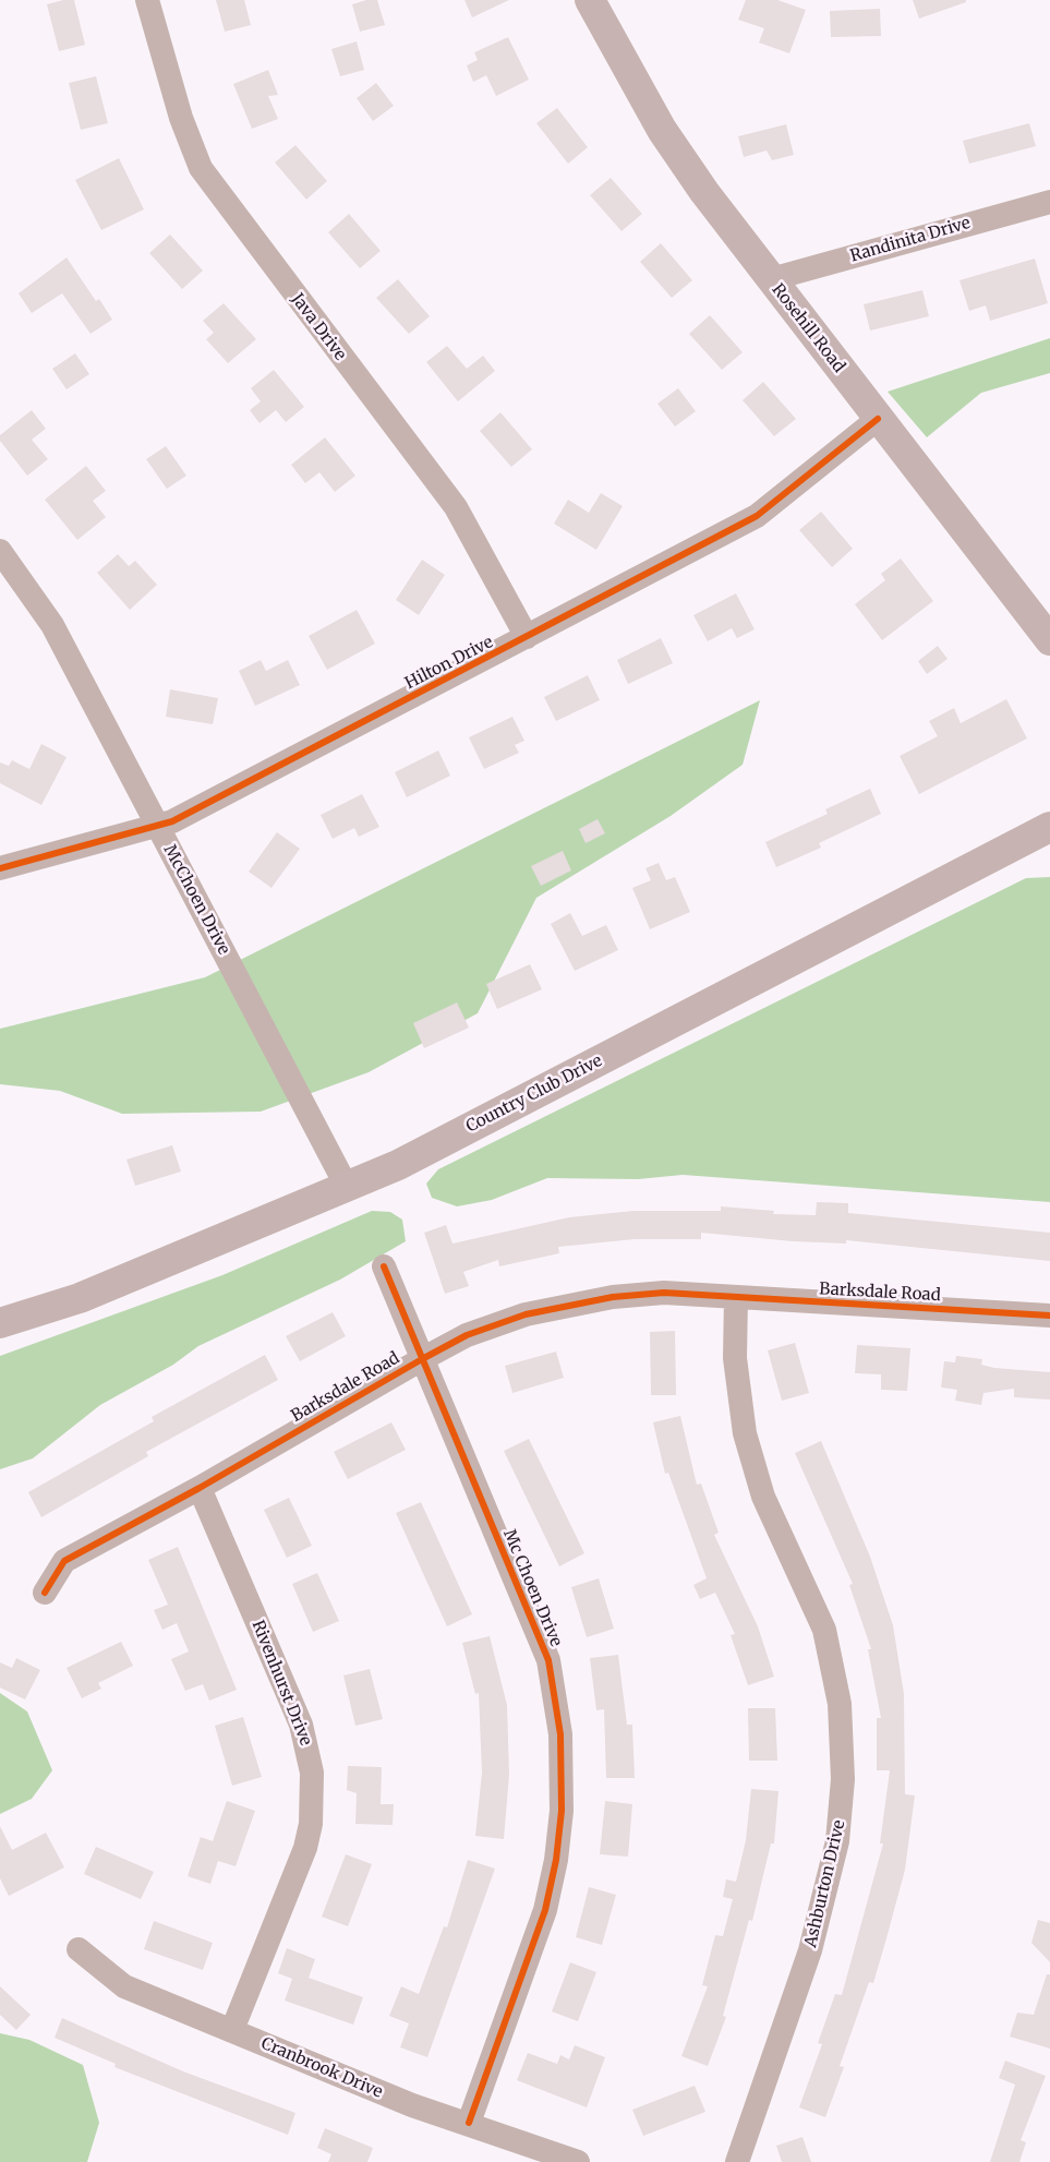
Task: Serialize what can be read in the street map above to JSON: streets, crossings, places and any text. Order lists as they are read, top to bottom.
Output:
{
  "streets": {
    "main road": ["Rosehill Road", "Country Club Drive"],
    "street": [
      "Randinita Drive",
      "Java Drive",
      "Hilton Drive",
      "McChoen Drive",
      "Barksdale Road",
      "Mc Choen Drive",
      "Rivenhurst Drive",
      "Ashburton Drive",
      "Cranbrook Drive"
    ]
  },
  "crossings": [
    ["Randinita Drive", "Rosehill Road"],
    ["Java Drive", "Hilton Drive"],
    ["Rosehill Road", "Hilton Drive"],
    ["Hilton Drive", "McChoen Drive"],
    ["McChoen Drive", "Country Club Drive"],
    ["Barksdale Road", "Mc Choen Drive"],
    ["Barksdale Road", "Rivenhurst Drive"],
    ["Barksdale Road", "Ashburton Drive"],
    ["Mc Choen Drive", "Cranbrook Drive"],
    ["Rivenhurst Drive", "Cranbrook Drive"]
  ]
}
